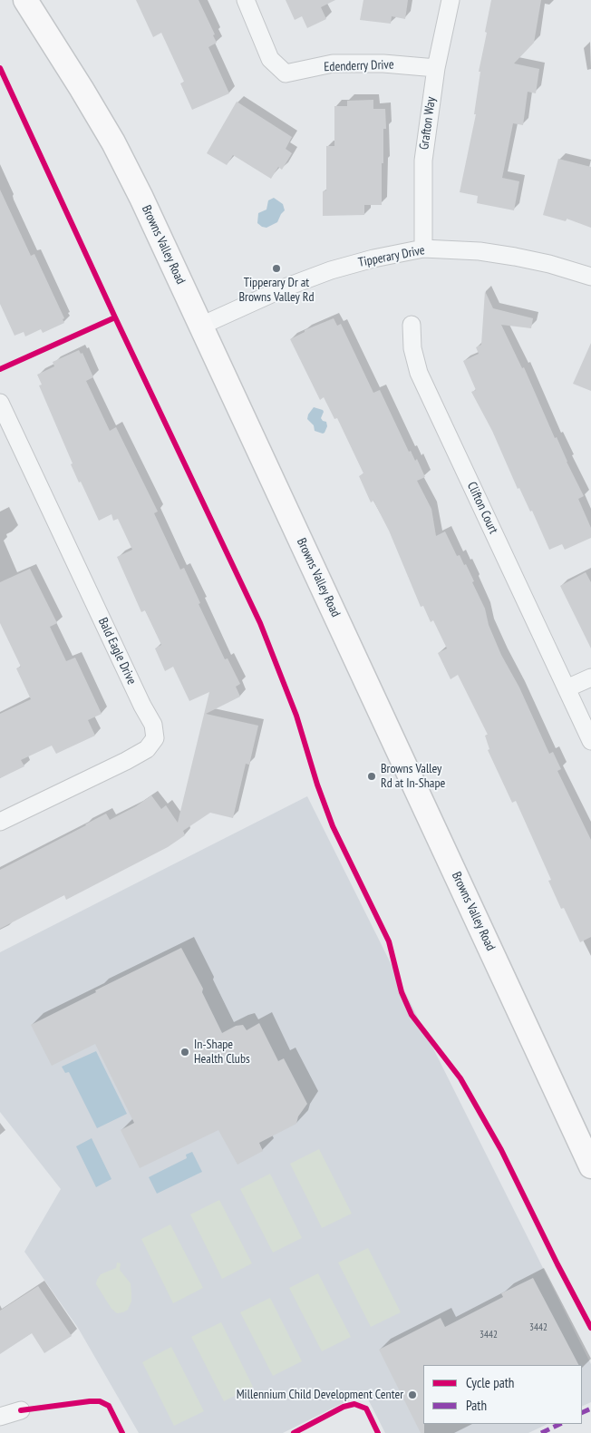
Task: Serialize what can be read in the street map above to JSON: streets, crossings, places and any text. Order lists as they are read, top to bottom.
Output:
{
  "streets": {
    "main road": ["Browns Valley Road"],
    "street": [
      "Edenderry Drive",
      "Grafton Way",
      "Tipperary Drive",
      "Clifton Court",
      "Bald Eagle Drive"
    ]
  },
  "crossings": [
    ["Edenderry Drive", "Grafton Way"],
    ["Grafton Way", "Tipperary Drive"],
    ["Browns Valley Road", "Tipperary Drive"]
  ],
  "places": [
    "Tipperary Dr at Browns Valley Rd",
    "Browns Valley Rd at In-Shape",
    "In-Shape Health Clubs",
    "Millennium Child Development Center"
  ],
  "house_numbers": ["3442", "3442"],
  "legend": ["Cycle path", "Path"]
}
